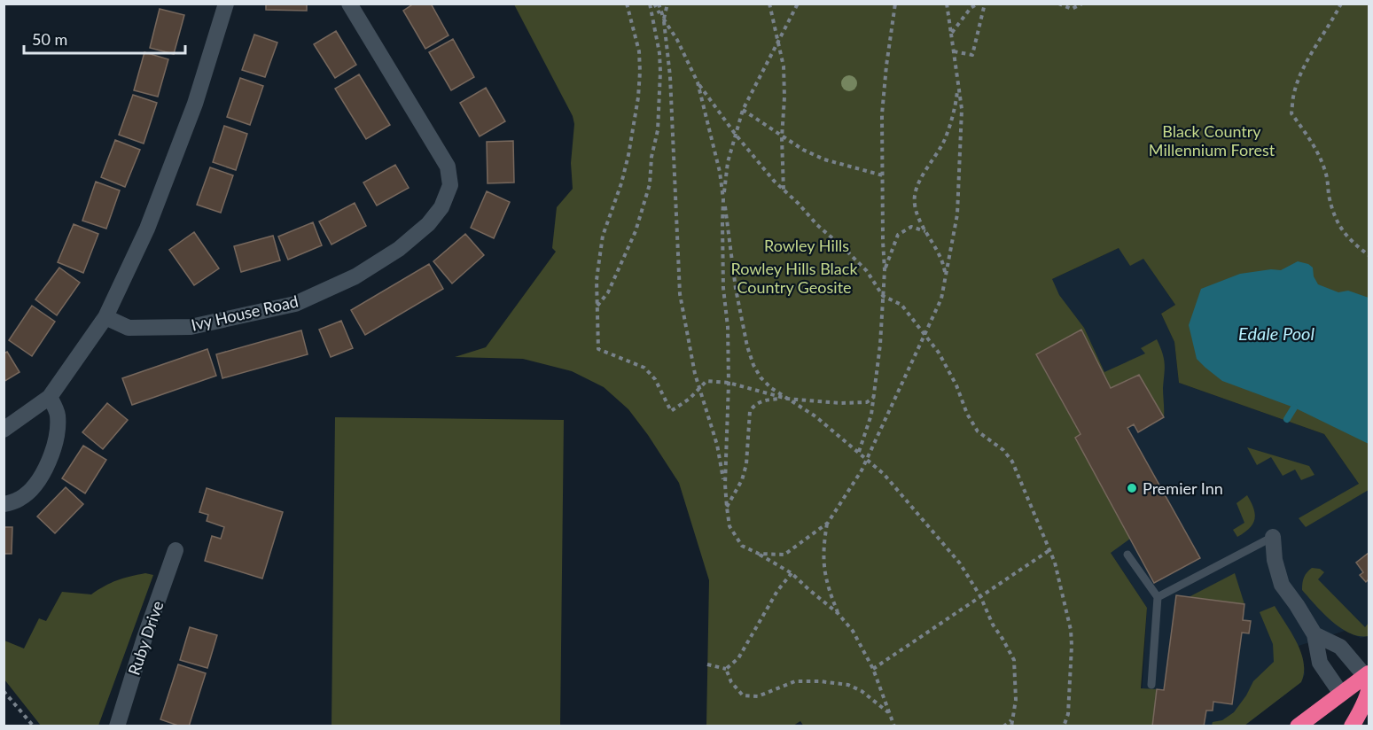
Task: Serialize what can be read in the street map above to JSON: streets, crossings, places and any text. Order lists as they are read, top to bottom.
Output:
{
  "streets": {
    "street": ["Ivy House Road", "Ruby Drive"]
  },
  "water": ["Edale Pool"],
  "parks": ["Black Country Millennium Forest", "Rowley Hills", "Rowley Hills Black Country Geosite"],
  "places": ["Premier Inn"],
  "scale_bar": "50 m"
}
